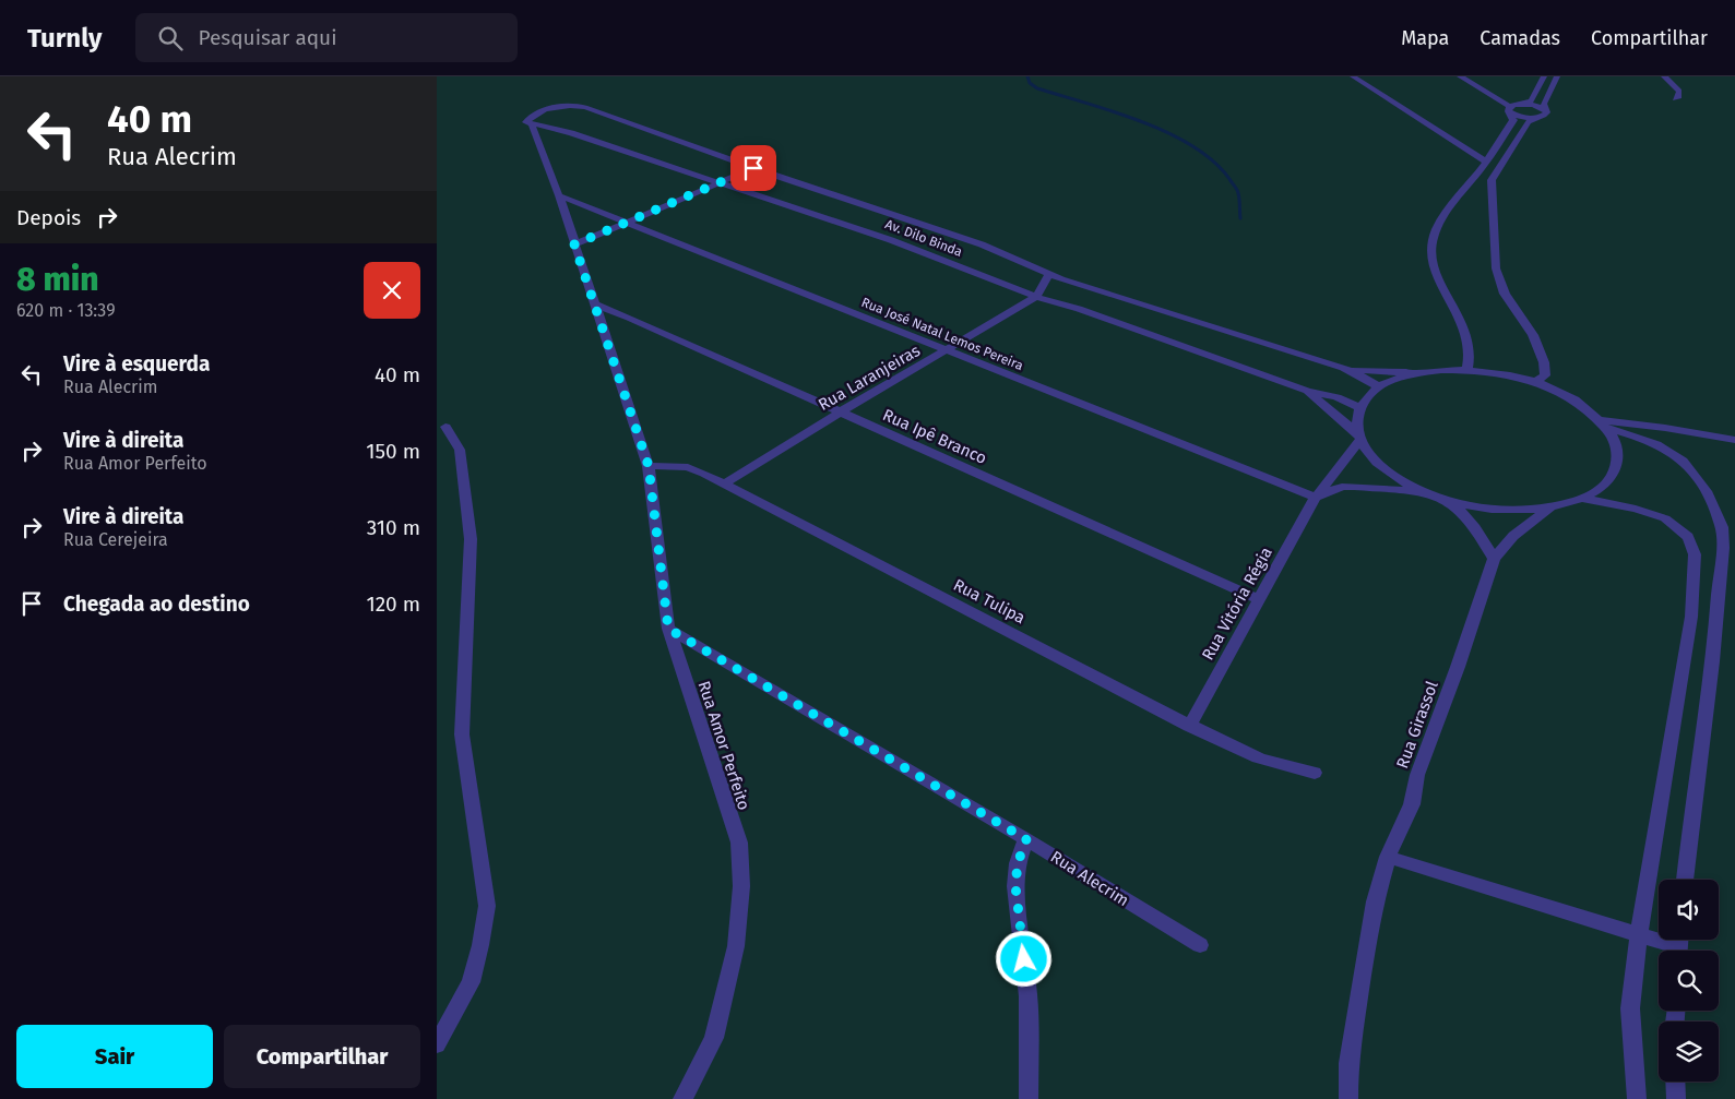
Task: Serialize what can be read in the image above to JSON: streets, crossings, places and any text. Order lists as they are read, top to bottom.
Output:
{
  "streets": {
    "street": [
      "Av. Dilo Binda",
      "Rua José Natal Lemos Pereira",
      "Rua Laranjeiras",
      "Rua Ipê Branco",
      "Rua Tulipa",
      "Rua Vitória Régia",
      "Rua Girassol",
      "Rua Amor Perfeito",
      "Rua Alecrim"
    ]
  },
  "crossings": [
    ["Av. Dilo Binda", "Rua Laranjeiras"],
    ["Av. Dilo Binda", "Rua Amor Perfeito"],
    ["Rua José Natal Lemos Pereira", "Rua Laranjeiras"],
    ["Rua José Natal Lemos Pereira", "Rua Vitória Régia"],
    ["Rua José Natal Lemos Pereira", "Rua Amor Perfeito"],
    ["Rua Laranjeiras", "Rua Ipê Branco"],
    ["Rua Laranjeiras", "Rua Tulipa"],
    ["Rua Ipê Branco", "Rua Vitória Régia"],
    ["Rua Ipê Branco", "Rua Amor Perfeito"],
    ["Rua Tulipa", "Rua Vitória Régia"],
    ["Rua Tulipa", "Rua Amor Perfeito"],
    ["Rua Amor Perfeito", "Rua Alecrim"]
  ],
  "page": {
    "header": "Turnly",
    "search": "Pesquisar aqui",
    "nav": ["Mapa", "Camadas", "Compartilhar"],
    "turn": ["40 m", "Rua Alecrim"],
    "then": "Depois",
    "heading": ["8 min", "620 m · 13:39"],
    "list": [
      {
        "name": "Vire à esquerda",
        "note": "Rua Alecrim",
        "value": "40 m"
      },
      {
        "name": "Vire à direita",
        "note": "Rua Amor Perfeito",
        "value": "150 m"
      },
      {
        "name": "Vire à direita",
        "note": "Rua Cerejeira",
        "value": "310 m"
      },
      {
        "name": "Chegada ao destino",
        "value": "120 m"
      }
    ],
    "buttons": ["Sair", "Compartilhar"]
  }
}
